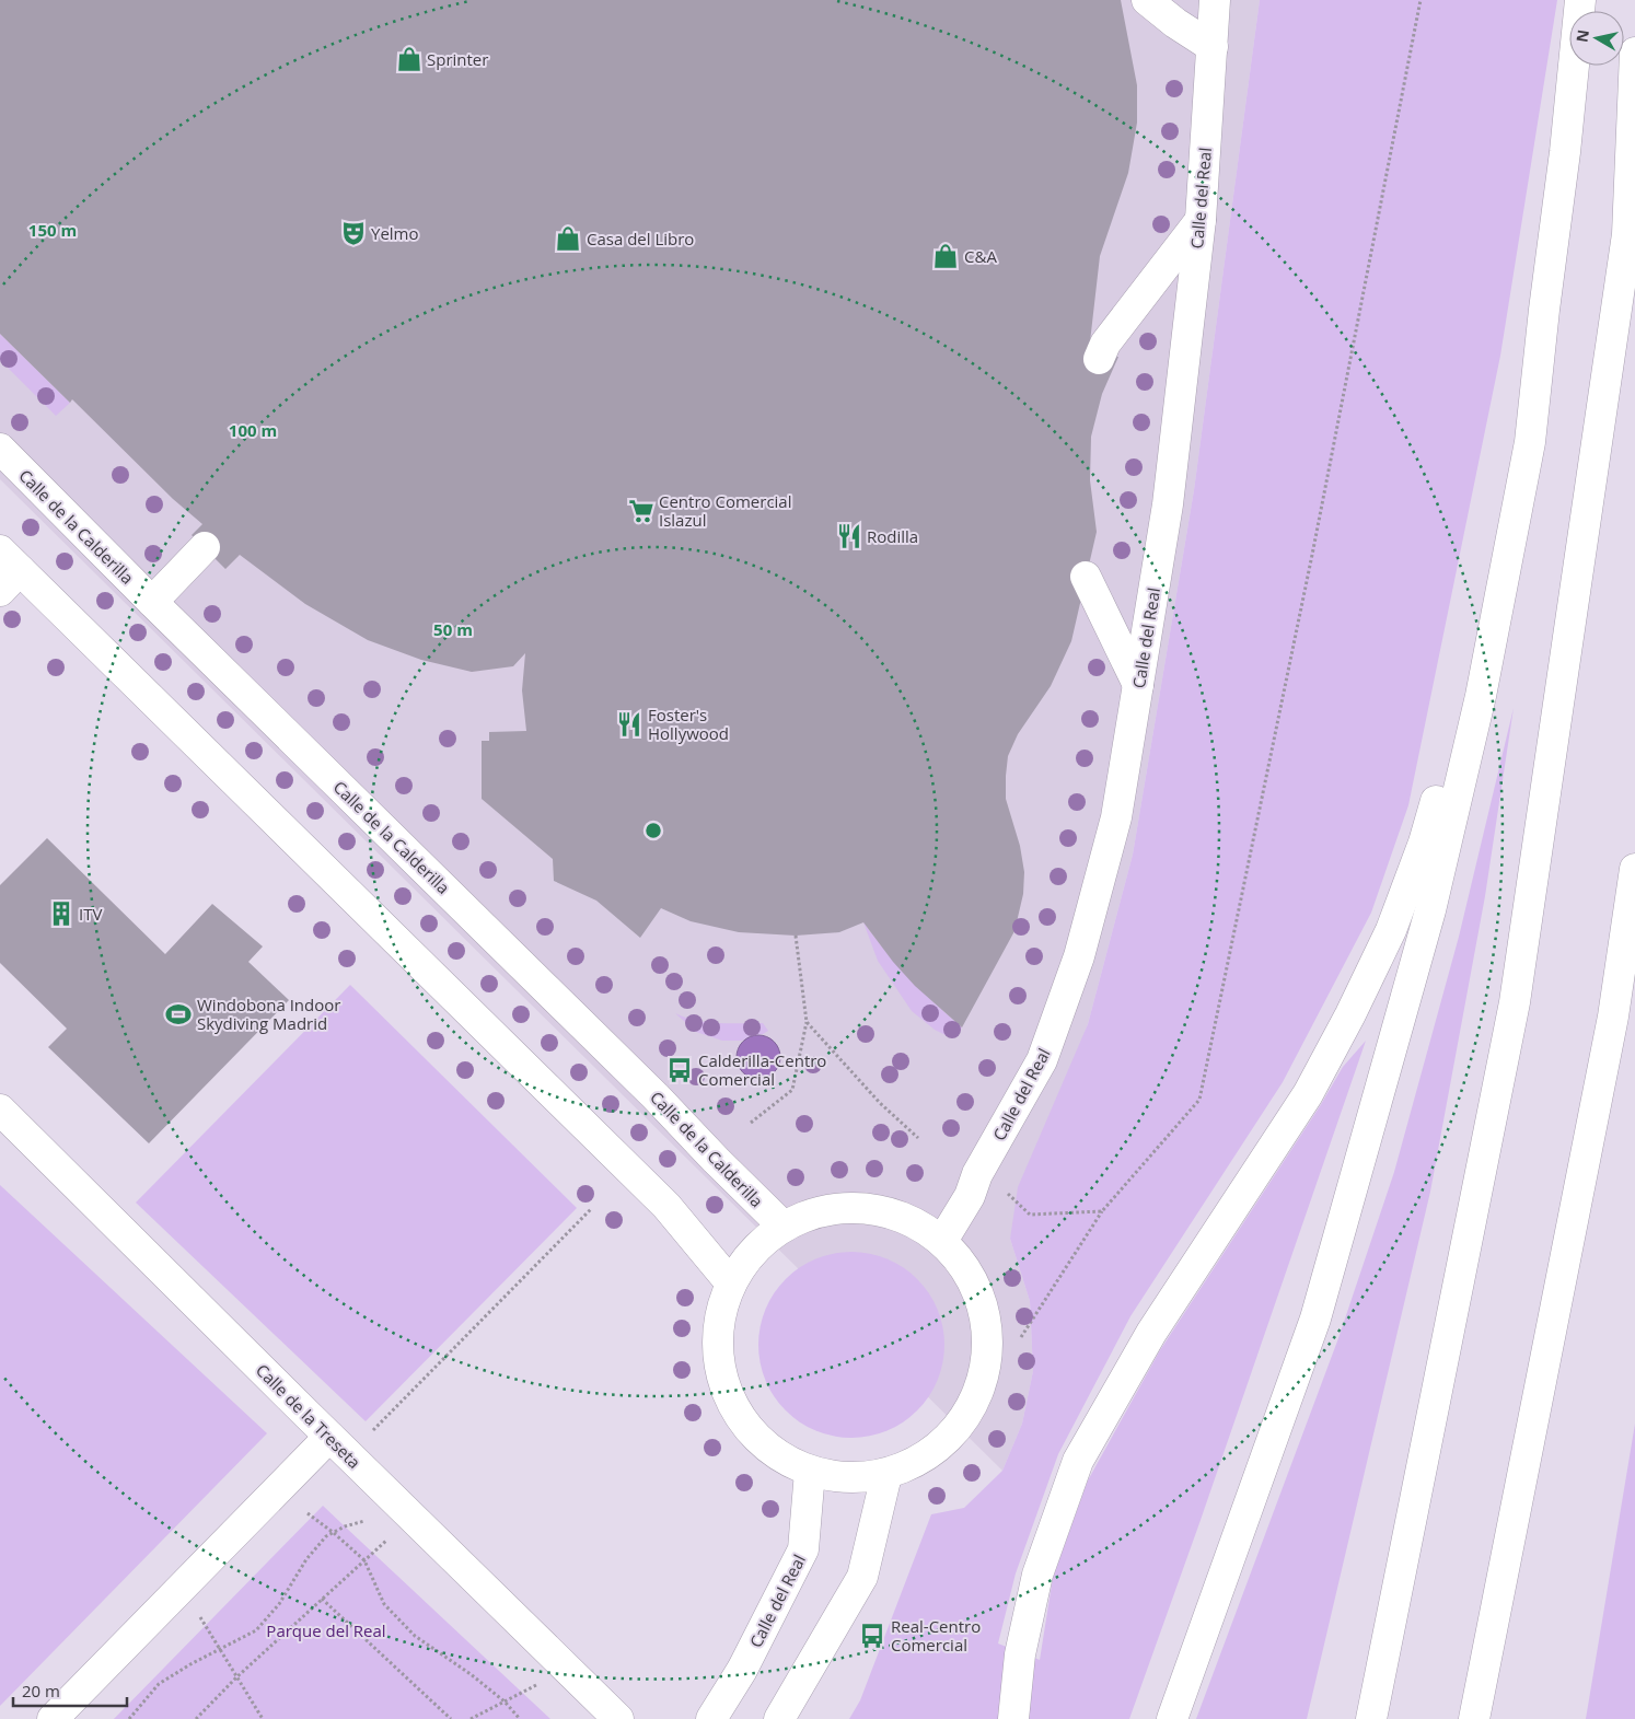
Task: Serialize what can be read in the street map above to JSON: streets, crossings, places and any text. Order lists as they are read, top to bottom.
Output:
{
  "streets": {
    "main road": ["Calle del Real", "Calle de la Calderilla", "Calle de la Treseta"]
  },
  "parks": ["Parque del Real"],
  "places": {
    "shop": ["Sprinter", "Casa del Libro", "C&A"],
    "theatre": ["Yelmo"],
    "supermarket": ["Centro Comercial Islazul"],
    "restaurant": ["Rodilla", "Foster's Hollywood"],
    "building": ["ITV"],
    "sports": ["Windobona Indoor Skydiving Madrid"],
    "bus stop": ["Calderilla-Centro Comercial", "Real-Centro Comercial"]
  },
  "scale_bar": "20 m",
  "north": "left",
  "rings": ["150 m", "100 m", "50 m"]
}
